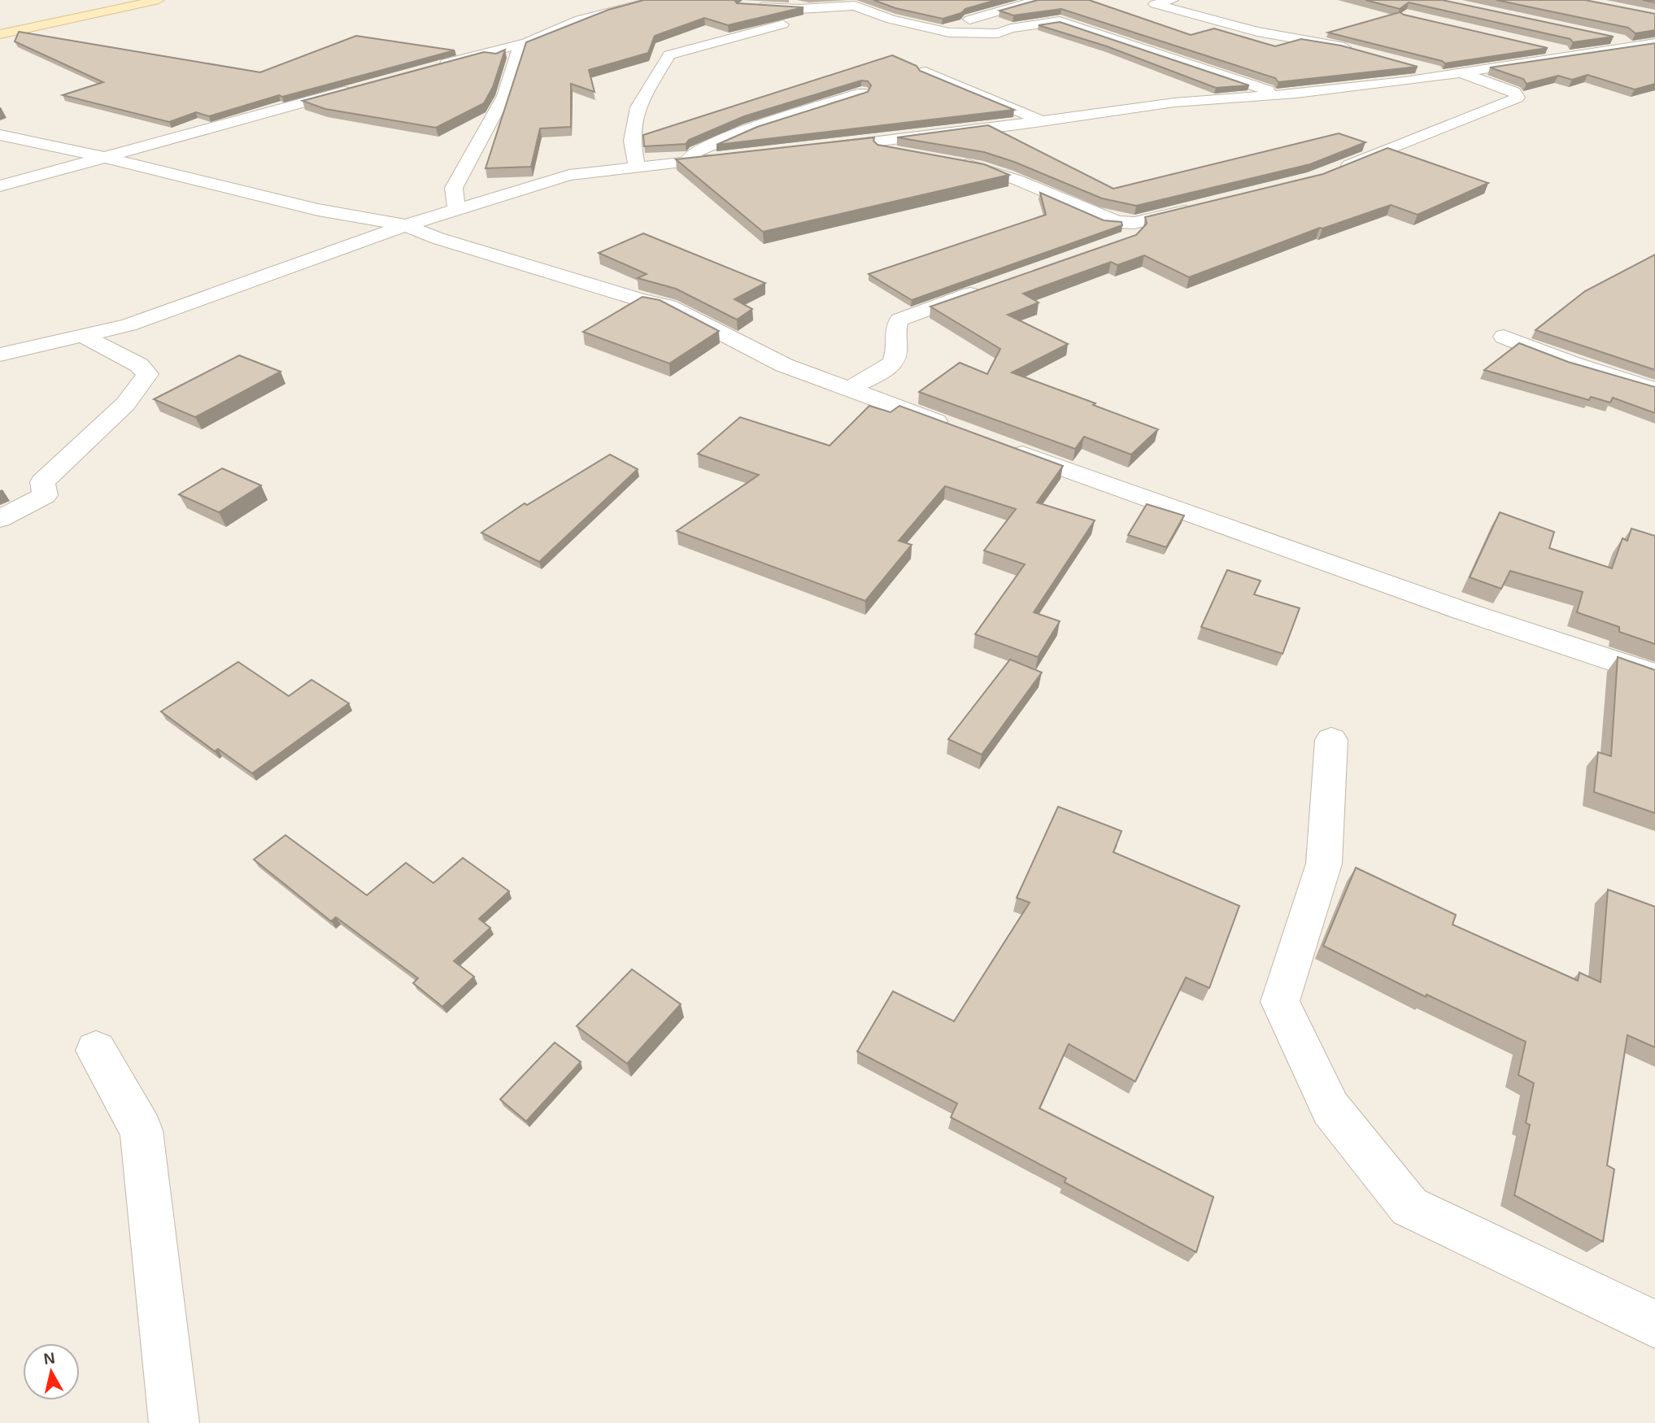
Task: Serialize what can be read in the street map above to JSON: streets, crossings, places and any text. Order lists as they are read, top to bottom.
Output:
{
  "north": "top"
}
